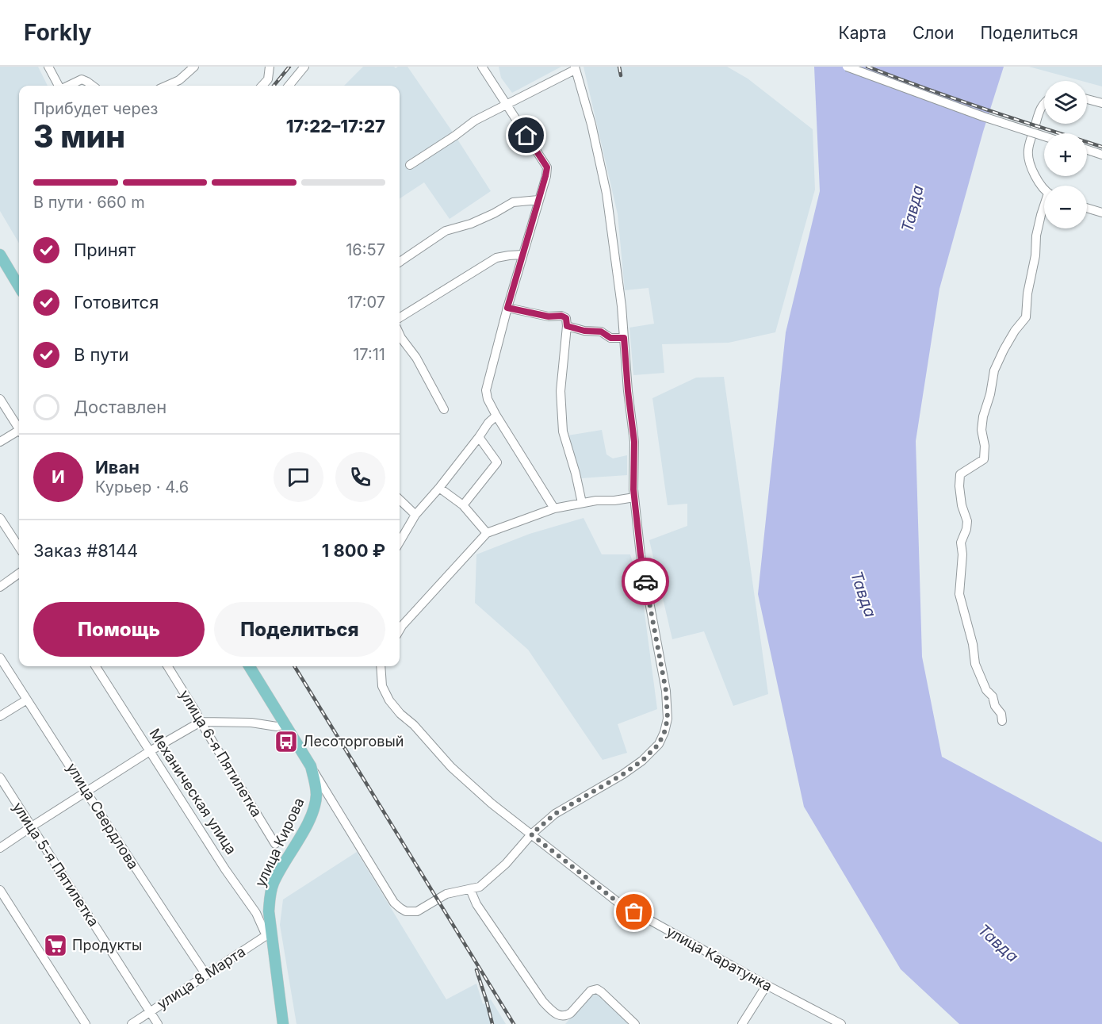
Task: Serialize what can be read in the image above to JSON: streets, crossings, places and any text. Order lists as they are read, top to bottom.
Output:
{
  "streets": {
    "main road": ["Механическая улица", "улица Кирова"],
    "street": [
      "улица 6-я Пятилетка",
      "улица Свердлова",
      "улица 5-я Пятилетка",
      "улица Каратунка",
      "улица 8 Марта"
    ]
  },
  "crossings": [
    ["Механическая улица", "улица Кирова"],
    ["Механическая улица", "улица 8 Марта"],
    ["улица Свердлова", "улица 8 Марта"],
    ["улица Кирова", "улица 8 Марта"],
    ["улица 5-я Пятилетка", "улица 8 Марта"]
  ],
  "water": ["Тавда"],
  "places": {
    "bus stop": ["Лесоторговый"],
    "supermarket": ["Продукты"]
  },
  "page": {
    "header": "Forkly",
    "nav": ["Карта", "Слои", "Поделиться"],
    "map_buttons": ["+", "−"],
    "heading": ["3 мин", "Прибудет через", "17:22–17:27"],
    "panel": [
      "Иван",
      "Курьер · 4.6",
      "Заказ #8144",
      "1 800 ₽"
    ],
    "bar": "В пути · 660 m",
    "list": [
      ["Принят", "16:57"],
      ["Готовится", "17:07"],
      ["В пути", "17:11"],
      "Доставлен"
    ],
    "round": "И",
    "buttons": ["Помощь", "Поделиться"]
  }
}
